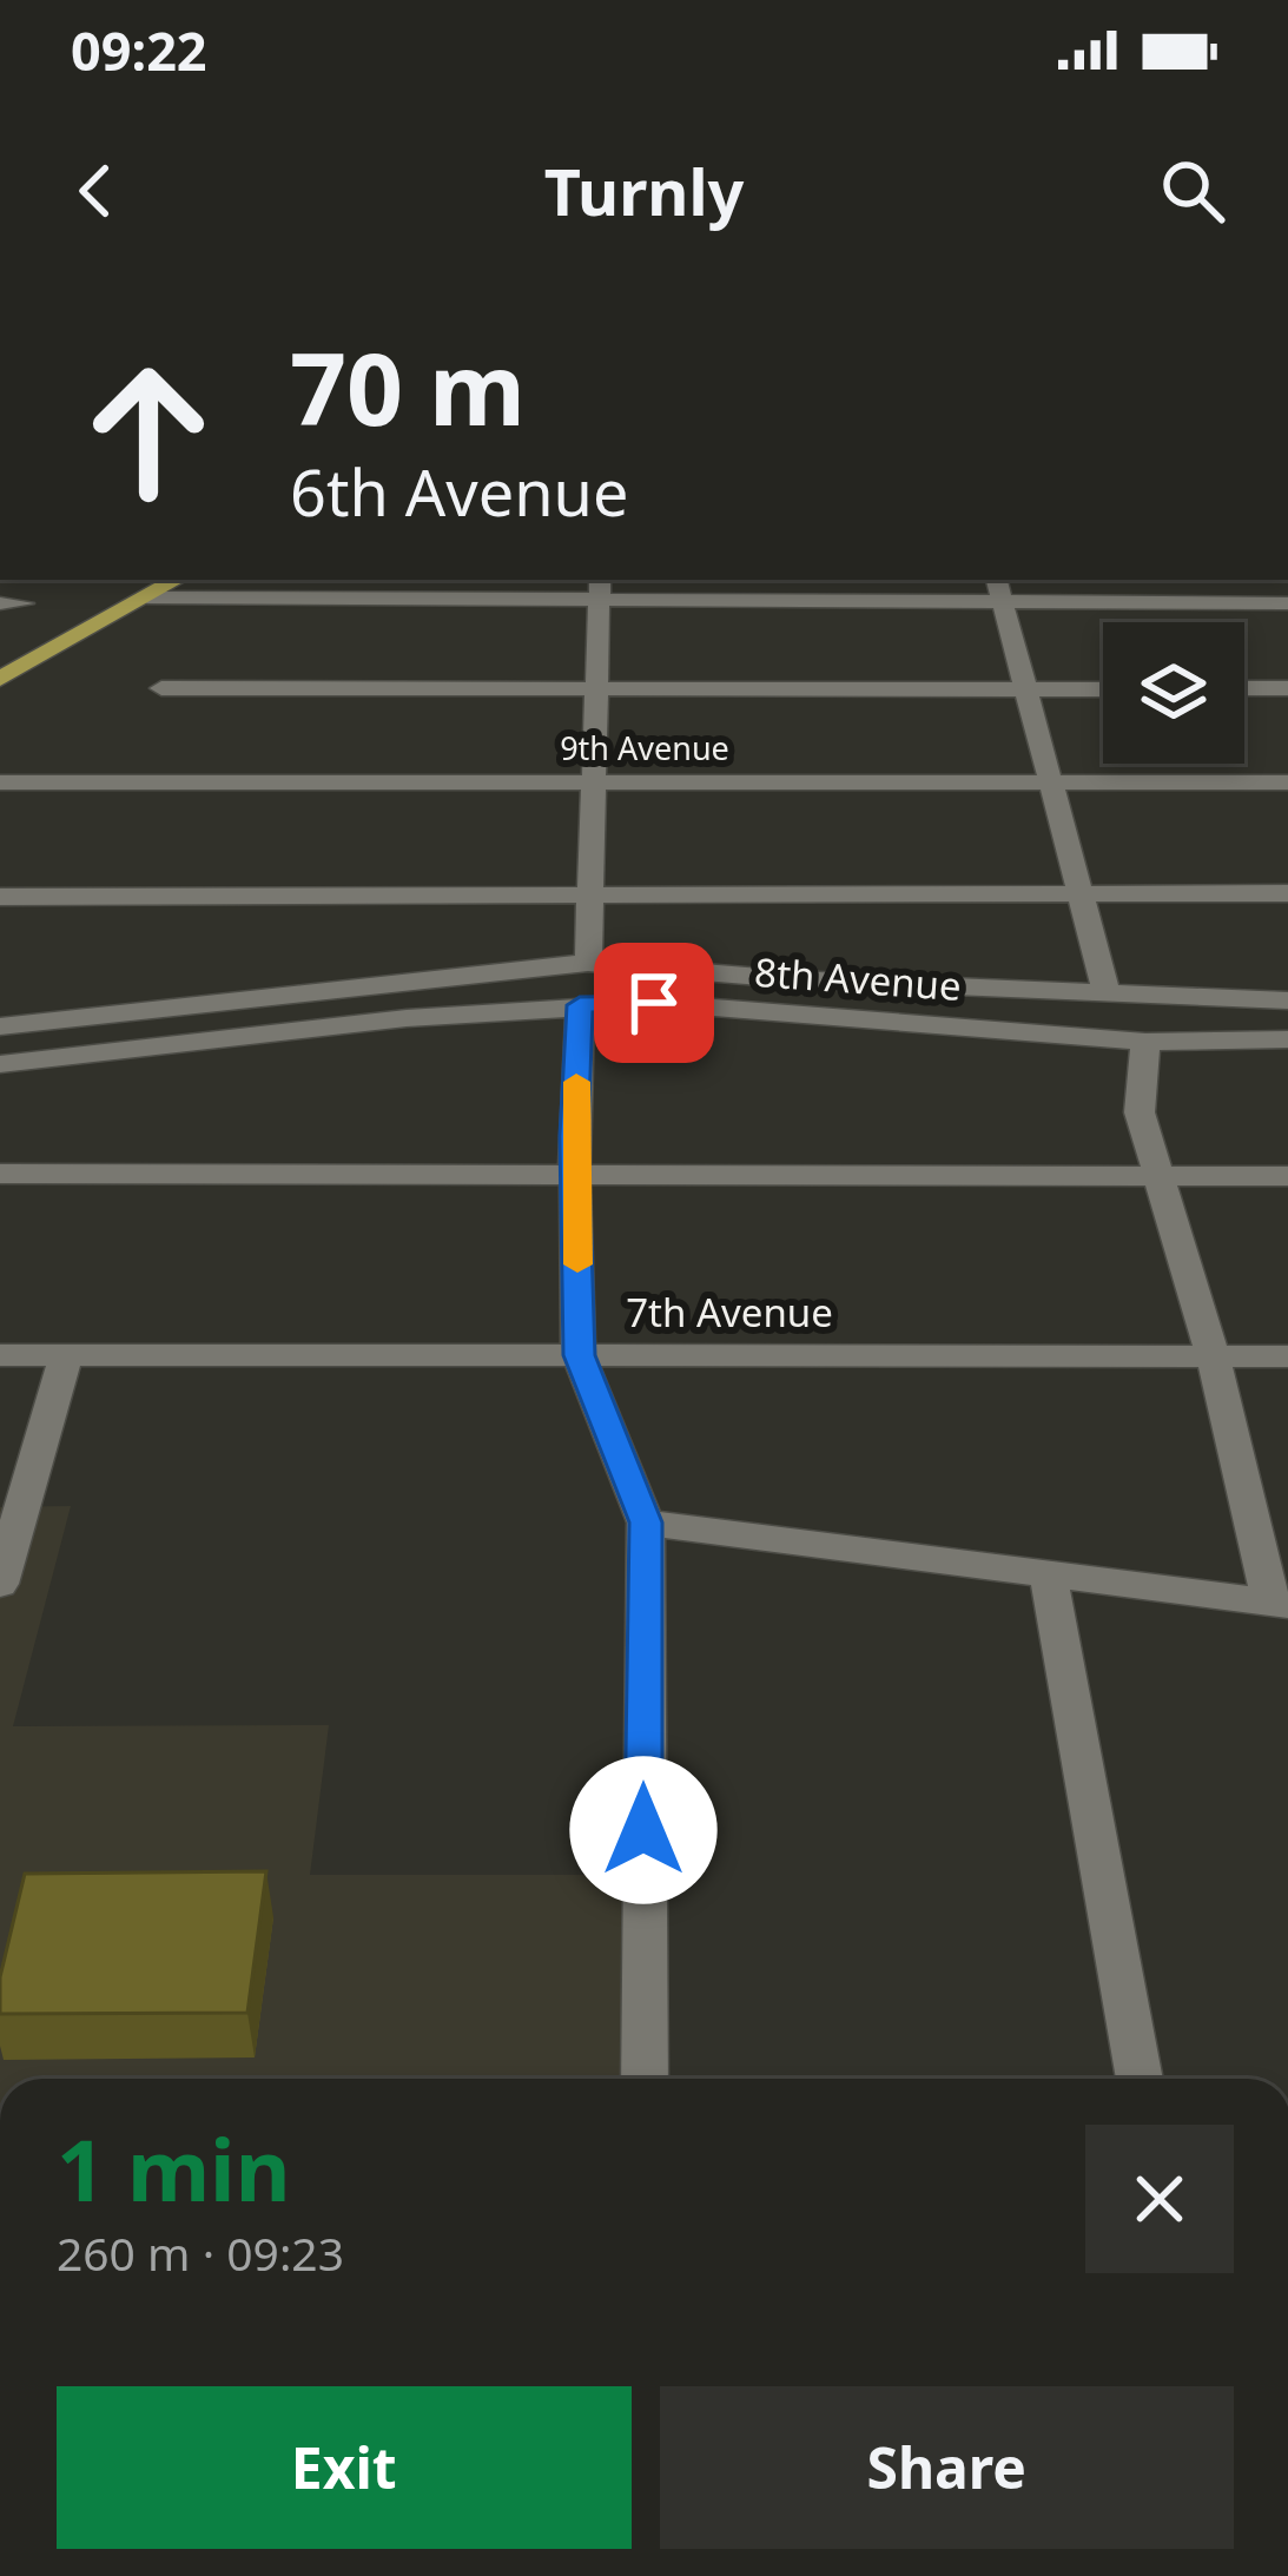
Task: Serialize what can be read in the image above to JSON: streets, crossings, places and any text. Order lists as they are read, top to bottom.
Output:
{
  "streets": {
    "street": ["9th Avenue", "8th Avenue", "7th Avenue"]
  },
  "page": {
    "status": "09:22",
    "header": "Turnly",
    "turn": ["70 m", "6th Avenue"],
    "heading": ["1 min", "260 m · 09:23"],
    "buttons": ["Exit", "Share"]
  }
}
